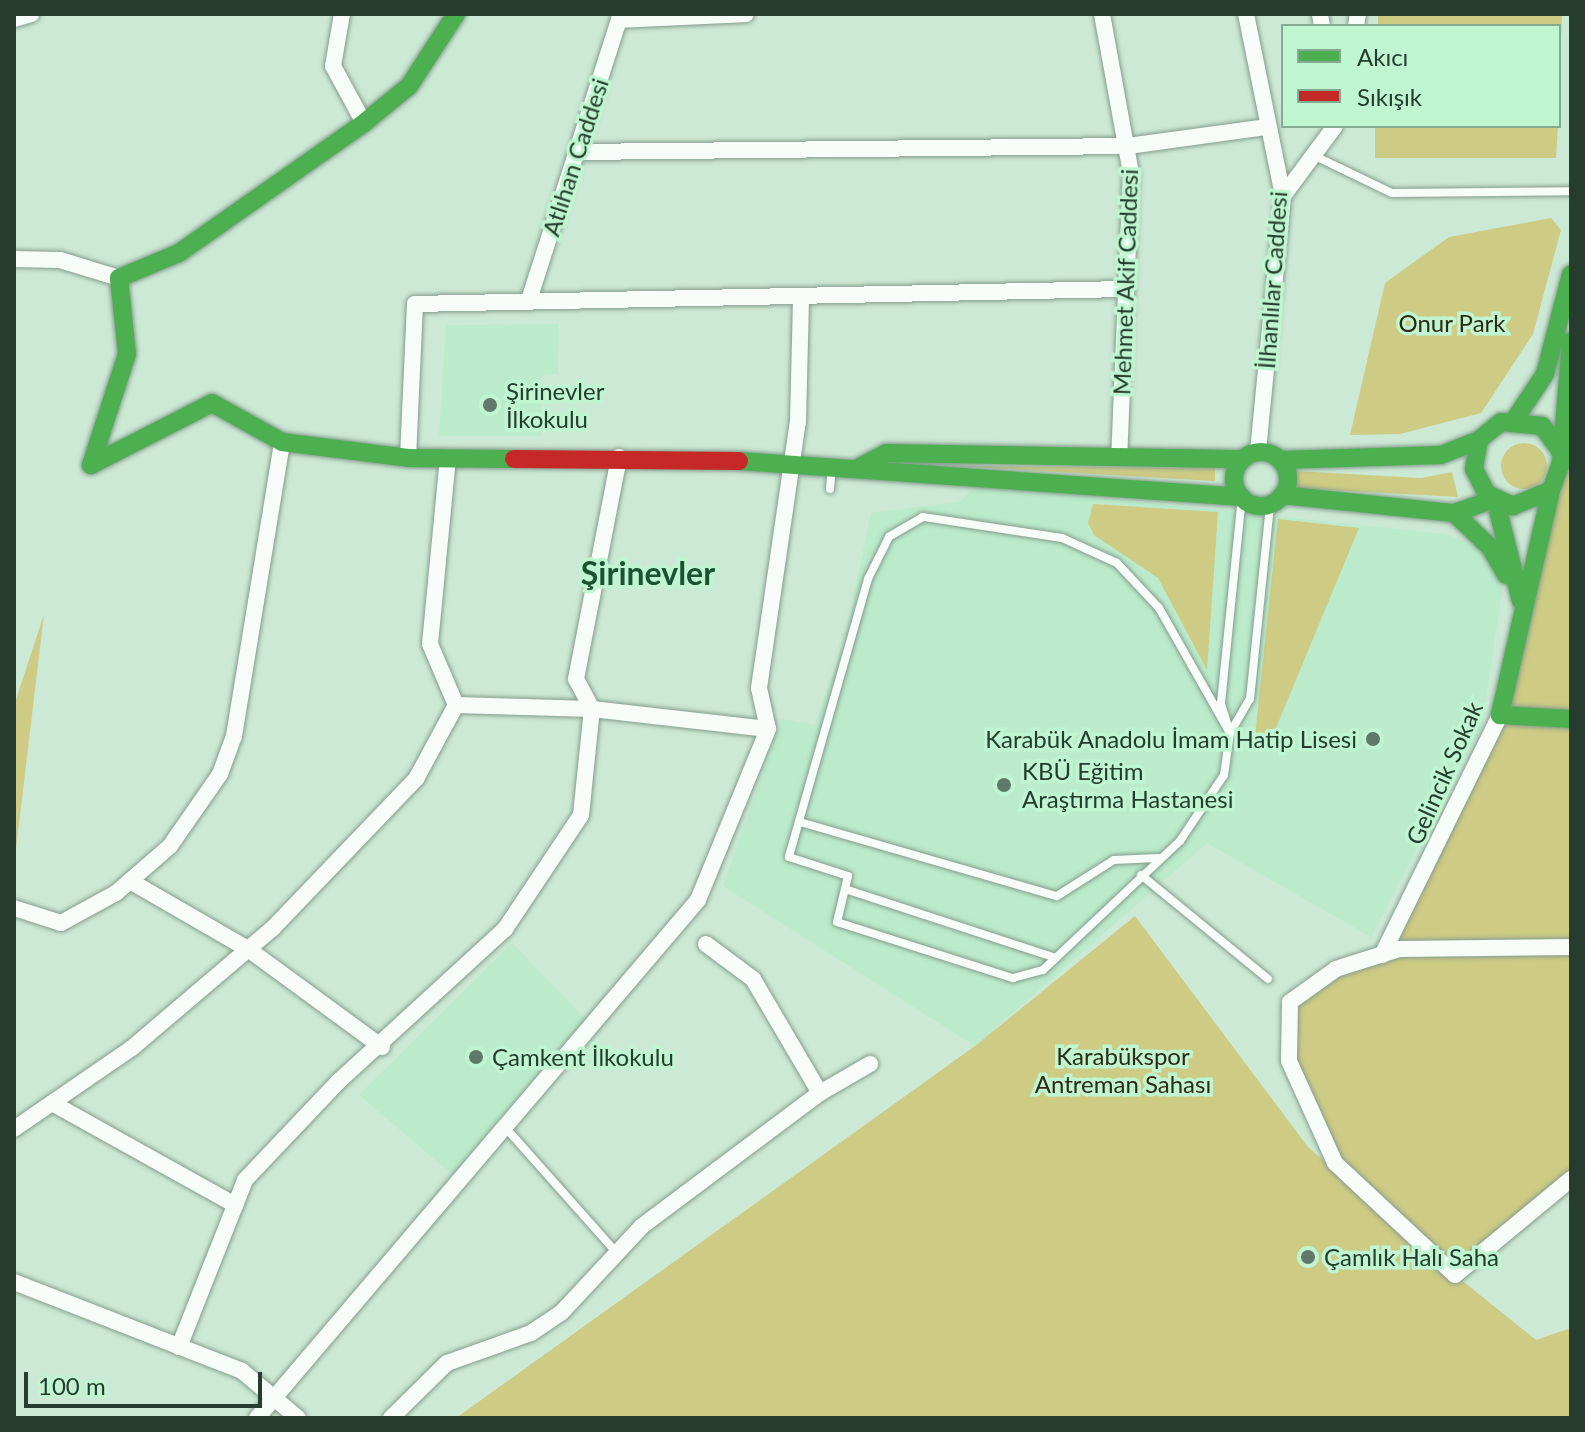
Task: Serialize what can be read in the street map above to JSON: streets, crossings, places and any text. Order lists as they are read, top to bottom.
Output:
{
  "streets": {
    "street": [
      "Atlıhan Caddesi",
      "İlhanlılar Caddesi",
      "Mehmet Akif Caddesi",
      "Gelincik Sokak"
    ]
  },
  "districts": ["Şirinevler"],
  "parks": ["Onur Park", "Karabükspor Antreman Sahası"],
  "places": [
    "Şirinevler İlkokulu",
    "Karabük Anadolu İmam Hatip Lisesi",
    "KBÜ Eğitim Araştırma Hastanesi",
    "Çamkent İlkokulu",
    "Çamlık Halı Saha"
  ],
  "legend": ["Akıcı", "Sıkışık"],
  "scale_bar": "100 m"
}
